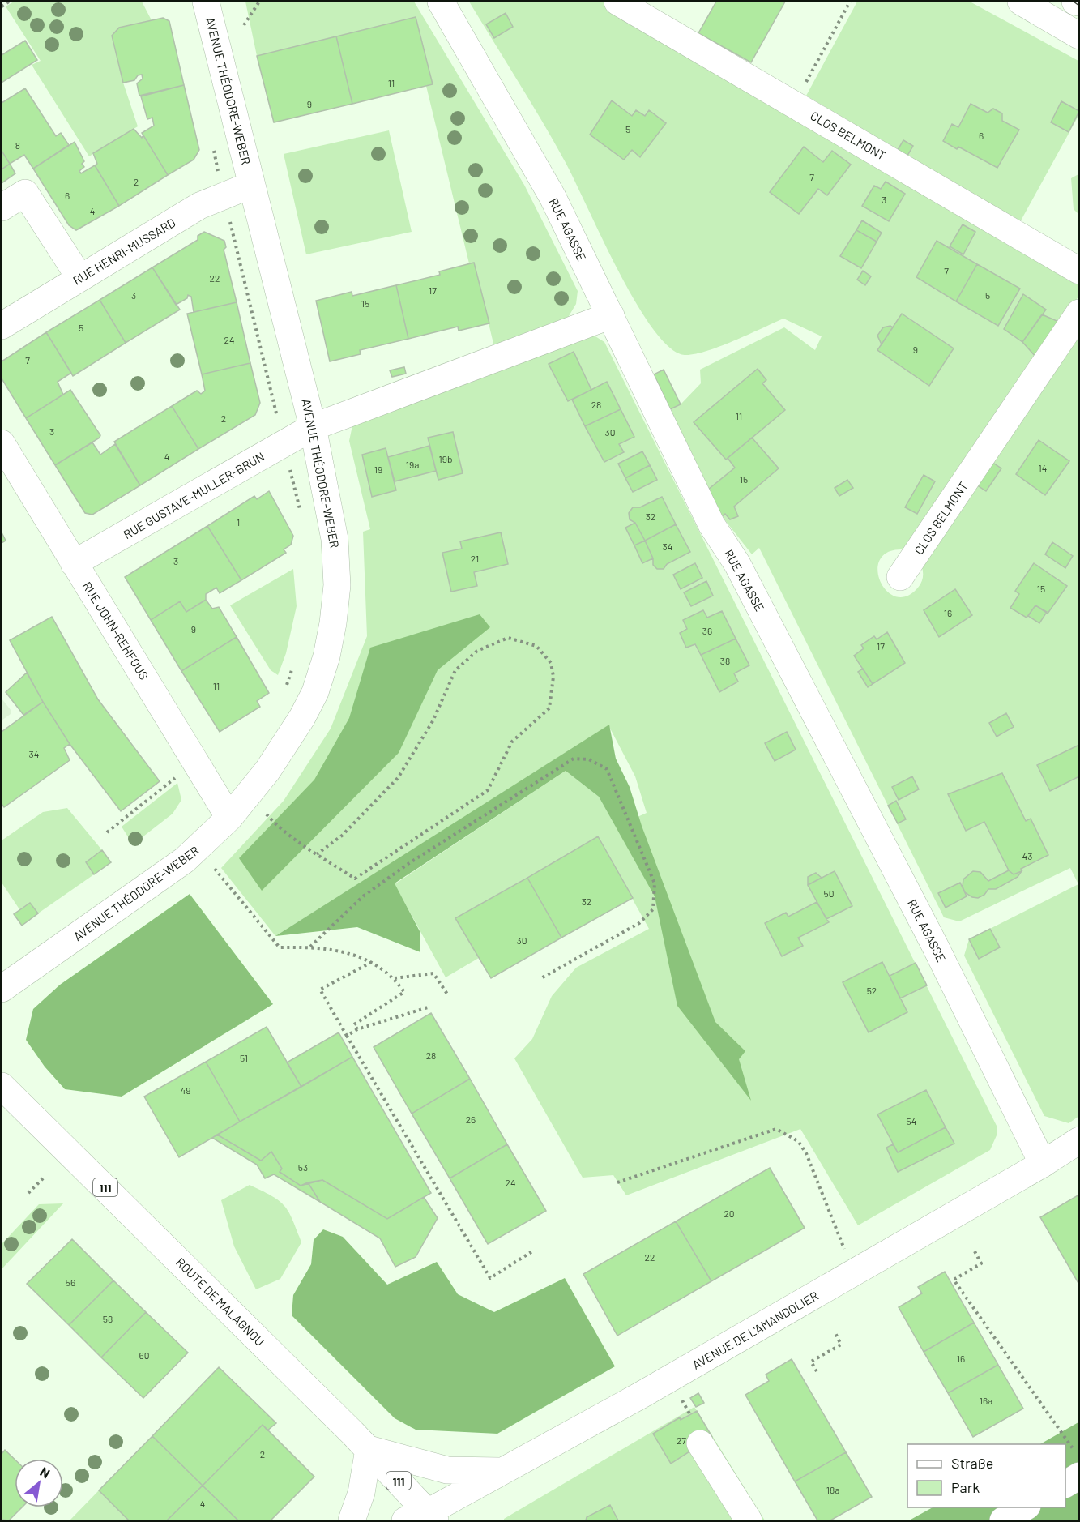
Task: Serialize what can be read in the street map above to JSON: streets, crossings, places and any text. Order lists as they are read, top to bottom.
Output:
{
  "streets": {
    "street": [
      "AVENUE THÉODORE-WEBER",
      "CLOS BELMONT",
      "RUE AGASSE",
      "RUE HENRI-MUSSARD",
      "RUE GUSTAVE-MULLER-BRUN",
      "RUE JOHN-REHFOUS",
      "111",
      "ROUTE DE MALAGNOU",
      "AVENUE DE L'AMANDOLIER"
    ]
  },
  "crossings": [
    ["AVENUE THÉODORE-WEBER", "RUE HENRI-MUSSARD"],
    ["AVENUE THÉODORE-WEBER", "RUE GUSTAVE-MULLER-BRUN"],
    ["AVENUE THÉODORE-WEBER", "RUE JOHN-REHFOUS"],
    ["RUE AGASSE", "RUE GUSTAVE-MULLER-BRUN"],
    ["RUE AGASSE", "AVENUE DE L'AMANDOLIER"],
    ["RUE GUSTAVE-MULLER-BRUN", "RUE JOHN-REHFOUS"],
    ["ROUTE DE MALAGNOU", "AVENUE DE L'AMANDOLIER"]
  ],
  "house_numbers": [
    "11",
    "9",
    "5",
    "6",
    "8",
    "7",
    "2",
    "6",
    "3",
    "4",
    "7",
    "22",
    "17",
    "3",
    "5",
    "15",
    "5",
    "24",
    "9",
    "7",
    "28",
    "11",
    "2",
    "3",
    "30",
    "4",
    "19b",
    "19a",
    "14",
    "19",
    "15",
    "32",
    "1",
    "34",
    "21",
    "3",
    "15",
    "16",
    "9",
    "36",
    "17",
    "38",
    "11",
    "34",
    "43",
    "50",
    "32",
    "30",
    "52",
    "28",
    "51",
    "49",
    "26",
    "54",
    "53",
    "24",
    "20",
    "22",
    "56",
    "58",
    "60",
    "16",
    "16a",
    "27",
    "2",
    "18a",
    "4"
  ],
  "legend": ["Straße", "Park"],
  "north": "top right"
}
